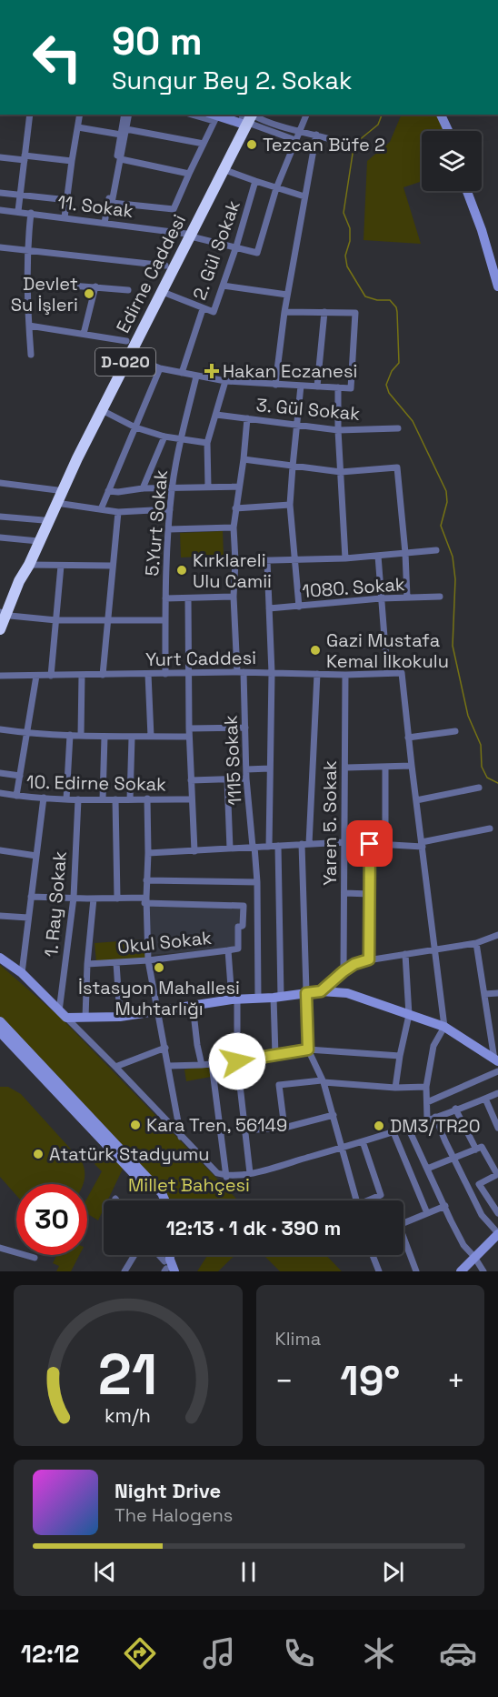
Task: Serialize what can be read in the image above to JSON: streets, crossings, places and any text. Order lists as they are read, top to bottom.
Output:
{
  "streets": {
    "highway": ["Edirne Caddesi", "D-020"],
    "street": [
      "11. Sokak",
      "2. Gül Sokak",
      "3. Gül Sokak",
      "5.Yurt Sokak",
      "1080. Sokak",
      "Yurt Caddesi",
      "1115 Sokak",
      "10. Edirne Sokak",
      "Yaren 5. Sokak",
      "1. Ray Sokak",
      "Okul Sokak"
    ]
  },
  "crossings": [
    ["11. Sokak", "2. Gül Sokak"],
    ["11. Sokak", "Edirne Caddesi"],
    ["2. Gül Sokak", "Edirne Caddesi"],
    ["3. Gül Sokak", "1115 Sokak"],
    ["5.Yurt Sokak", "Yurt Caddesi"],
    ["Yurt Caddesi", "1115 Sokak"],
    ["Yurt Caddesi", "Yaren 5. Sokak"],
    ["10. Edirne Sokak", "1. Ray Sokak"]
  ],
  "parks": ["Millet Bahçesi"],
  "places": {
    "other": [
      "Tezcan Büfe 2",
      "Devlet Su İşleri",
      "Kırklareli Ulu Camii",
      "Gazi Mustafa Kemal İlkokulu",
      "İstasyon Mahallesi Muhtarlığı",
      "Kara Tren, 56149",
      "DM3/TR20",
      "Atatürk Stadyumu"
    ],
    "health": ["Hakan Eczanesi"]
  },
  "page": {
    "turn": ["90 m", "Sungur Bey 2. Sokak"],
    "limit": "30",
    "trip": "12:13 · 1 dk · 390 m",
    "tile": "Klima",
    "heat": ["−", "19°", "+"],
    "song": ["Night Drive", "The Halogens"],
    "tabs": "12:12",
    "gauge": ["21", "km/h"]
  }
}
